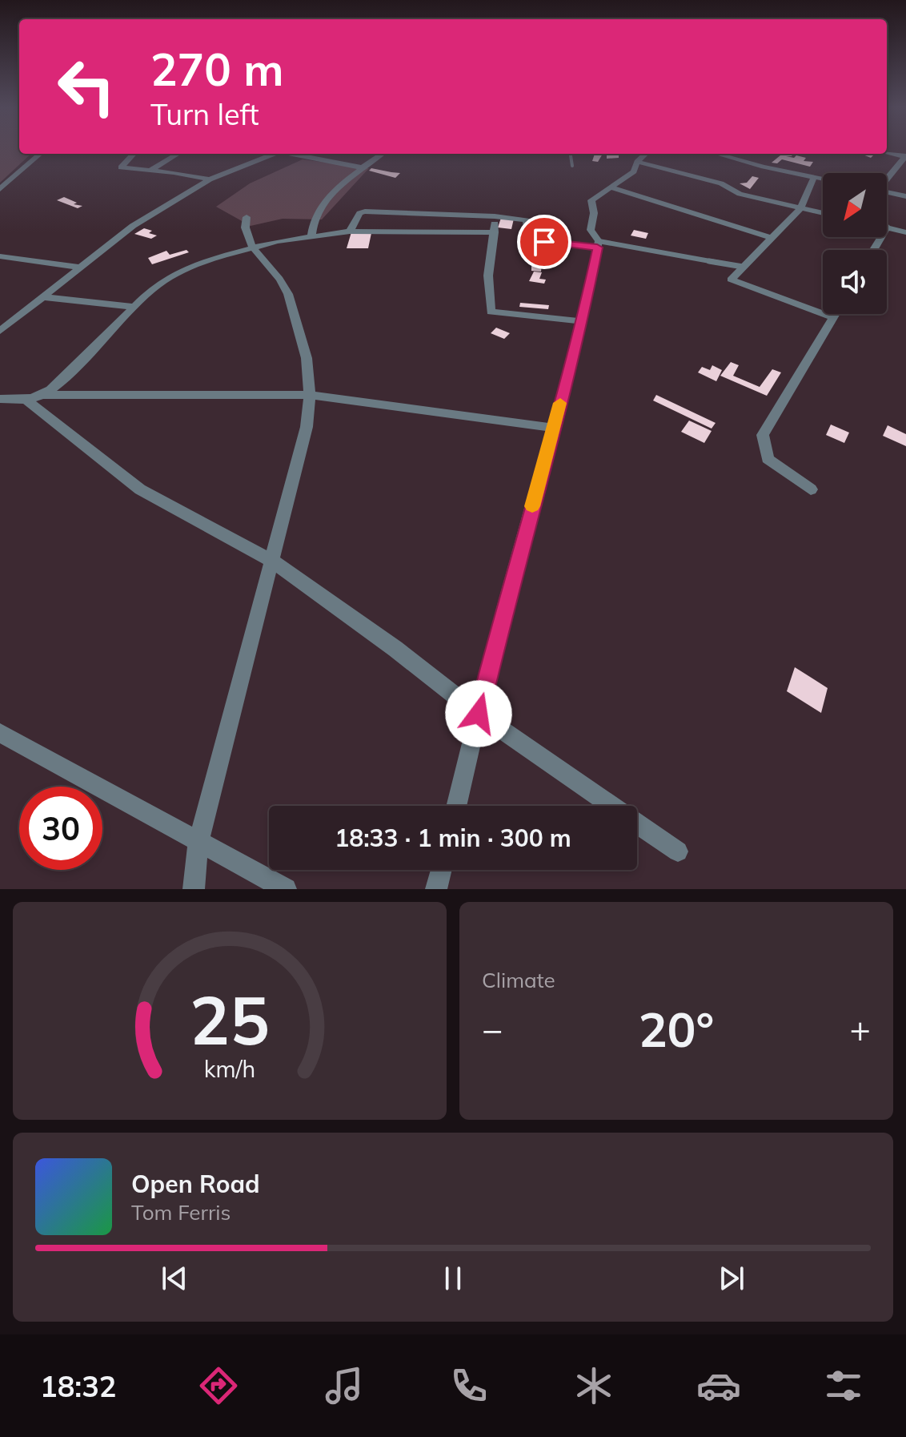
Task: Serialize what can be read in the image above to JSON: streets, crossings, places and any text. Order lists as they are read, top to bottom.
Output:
{
  "north": "bottom left",
  "page": {
    "turn": ["270 m", "Turn left"],
    "limit": "30",
    "trip": "18:33 · 1 min · 300 m",
    "tile": "Climate",
    "heat": ["−", "20°", "+"],
    "song": ["Open Road", "Tom Ferris"],
    "tabs": "18:32",
    "gauge": ["25", "km/h"]
  }
}
